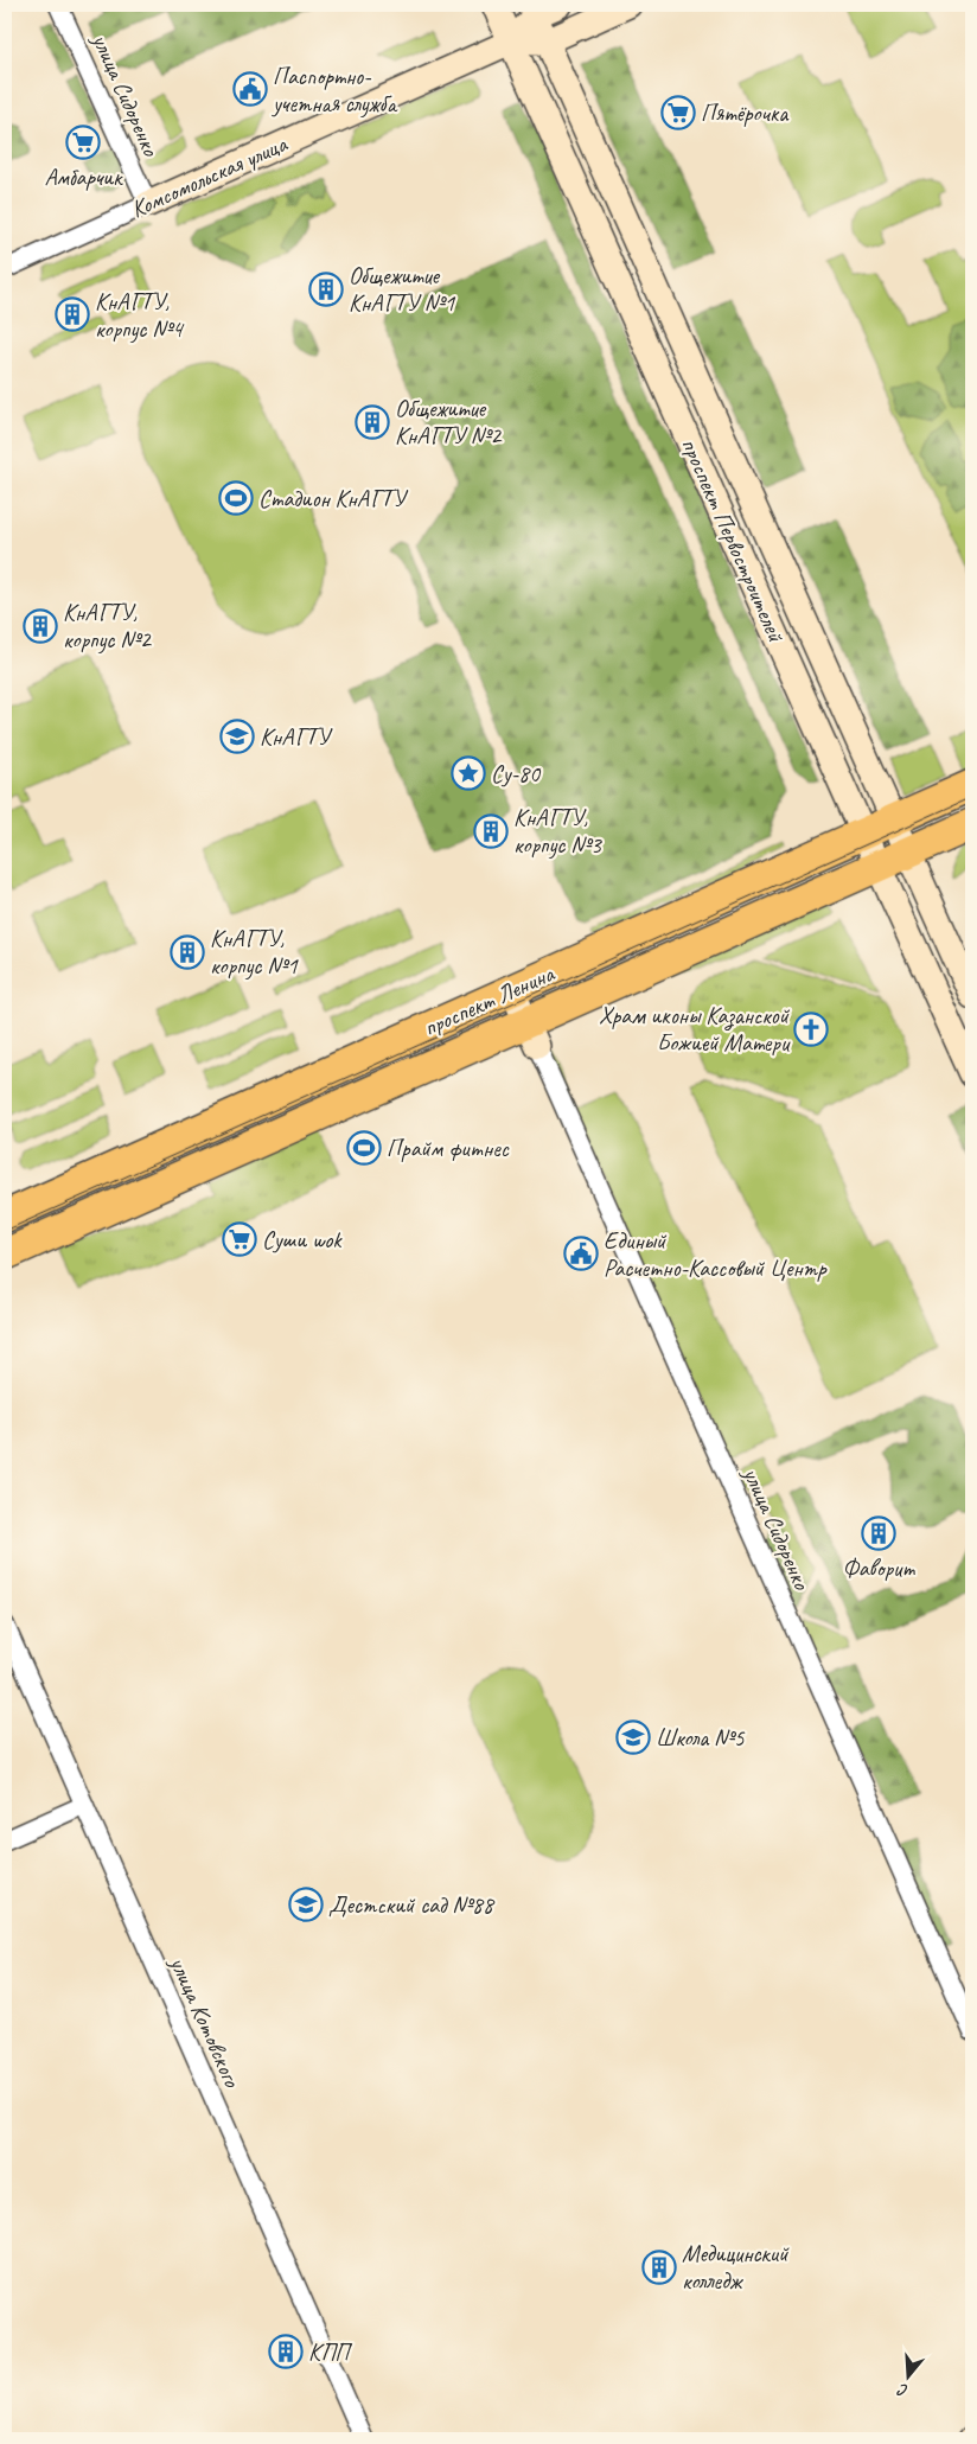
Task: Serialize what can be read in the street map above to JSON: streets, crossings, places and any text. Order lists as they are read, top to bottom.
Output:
{
  "streets": {
    "highway": ["проспект Ленина"],
    "main road": ["Комсомольская улица", "проспект Первостроителей"],
    "street": ["улица Сидоренко", "улица Котовского"]
  },
  "crossings": [
    ["улица Сидоренко", "Комсомольская улица"],
    ["улица Сидоренко", "проспект Ленина"],
    ["Комсомольская улица", "проспект Первостроителей"],
    ["проспект Первостроителей", "проспект Ленина"]
  ],
  "places": {
    "public building": ["Паспортно- учетная служба", "Единый Расчетно-Кассовый Центр"],
    "supermarket": ["Пятёрочка", "Амбарчик", "Суши wok"],
    "building": [
      "Общежитие КнАГТУ №1",
      "КнАГТУ, корпус №4",
      "Общежитие КнАГТУ №2",
      "КнАГТУ, корпус №2",
      "КнАГТУ, корпус №3",
      "КнАГТУ, корпус №1",
      "Фаворит",
      "Медицинский колледж",
      "КПП"
    ],
    "sports": ["Стадион КнАГТУ", "Прайм фитнес"],
    "school or university": ["КнАГТУ", "Школа №5", "Дестский сад №88"],
    "place": ["Су-80"],
    "church": ["Храм иконы Казанской Божией Матери"]
  },
  "north": "bottom"
}
